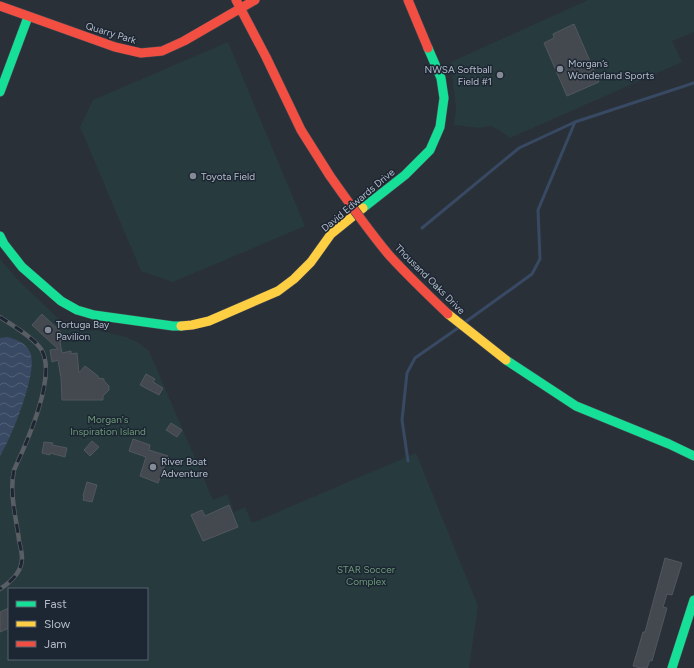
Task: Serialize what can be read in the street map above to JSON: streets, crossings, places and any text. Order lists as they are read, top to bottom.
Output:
{
  "streets": {
    "street": ["Quarry Park", "David Edwards Drive", "Thousand Oaks Drive"]
  },
  "crossings": [
    ["Quarry Park", "Thousand Oaks Drive"]
  ],
  "parks": ["Morgan's Inspiration Island", "STAR Soccer Complex"],
  "places": [
    "Morgan’s Wonderland Sports",
    "NWSA Softball Field #1",
    "Toyota Field",
    "Tortuga Bay Pavilion",
    "River Boat Adventure"
  ],
  "legend": ["Fast", "Slow", "Jam"]
}
